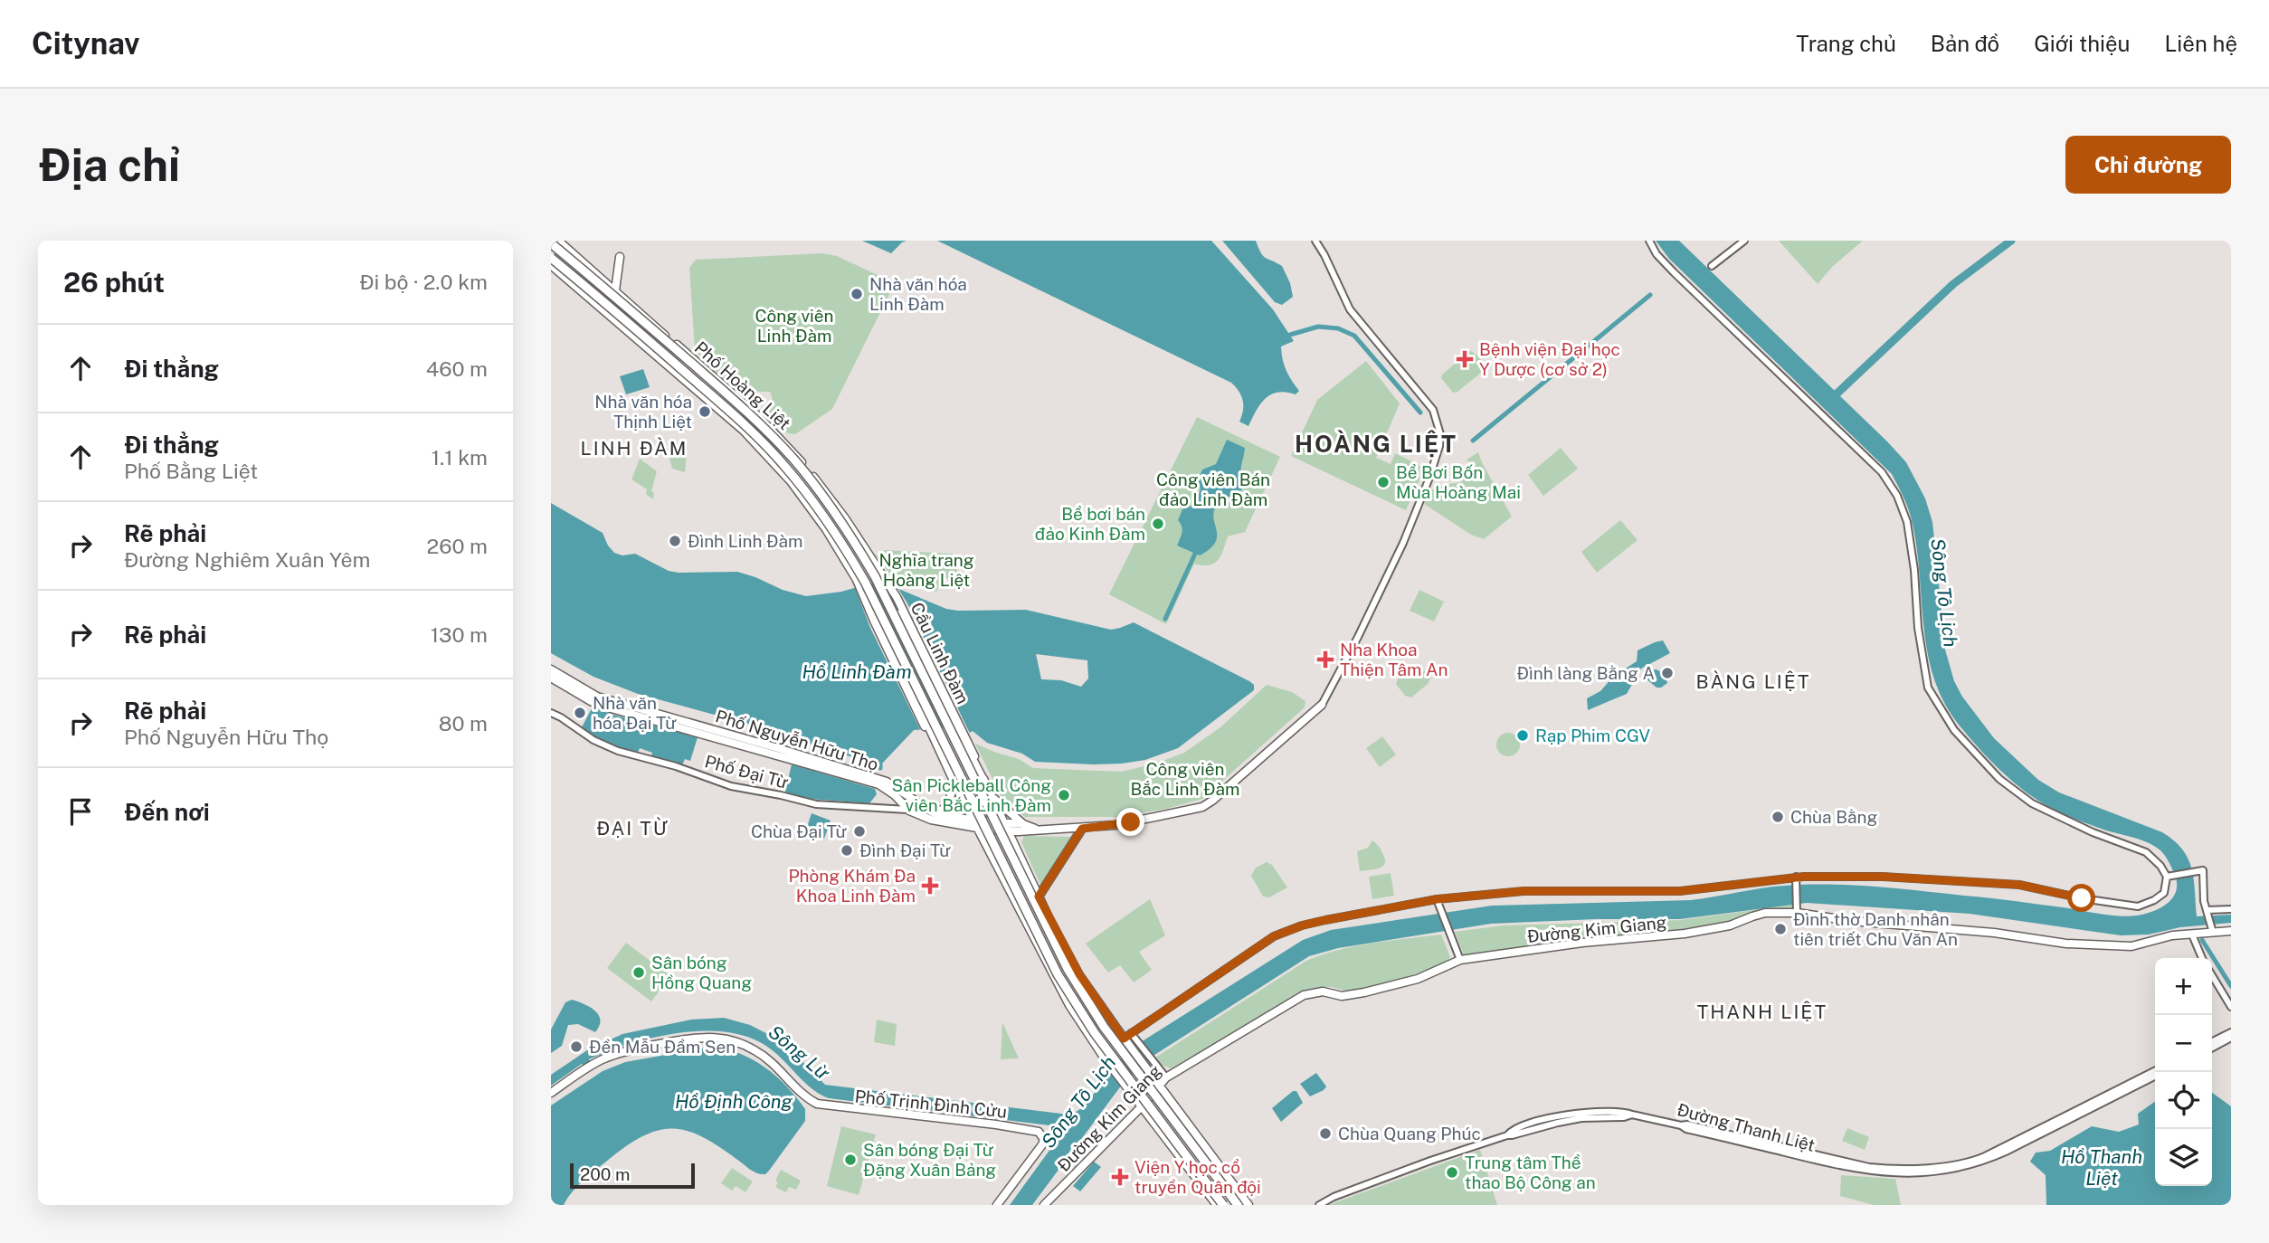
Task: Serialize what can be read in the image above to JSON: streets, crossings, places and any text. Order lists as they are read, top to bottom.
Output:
{
  "streets": {
    "main road": [
      "Phố Hoàng Liệt",
      "Cầu Linh Đàm",
      "Phố Nguyễn Hữu Thọ",
      "Đường Kim Giang",
      "Phố Trịnh Đình Cửu"
    ],
    "street": ["Phố Đại Từ", "Đường Thanh Liệt"]
  },
  "crossings": [
    ["Phố Hoàng Liệt", "Cầu Linh Đàm"],
    ["Phố Nguyễn Hữu Thọ", "Phố Đại Từ"]
  ],
  "districts": [
    "HOÀNG LIỆT",
    "LINH ĐÀM",
    "BÀNG LIỆT",
    "ĐẠI TỪ",
    "THANH LIỆT"
  ],
  "water": [
    "Sông Tô Lịch",
    "Hồ Linh Đàm",
    "Sông Lừ",
    "Hồ Định Công",
    "Hồ Thanh Liệt"
  ],
  "parks": [
    "Công viên Linh Đàm",
    "Công viên Bán đảo Linh Đàm",
    "Nghĩa trang Hoàng Liệt",
    "Công viên Bắc Linh Đàm"
  ],
  "places": {
    "other": [
      "Nhà văn hóa Linh Đàm",
      "Nhà văn hóa Thịnh Liệt",
      "Bể Bơi Bốn Mùa Hoàng Mai",
      "Bể bơi bán đảo Kinh Đàm",
      "Đình Linh Đàm",
      "Đình làng Bằng A",
      "Nhà văn hóa Đại Từ",
      "Rạp Phim CGV",
      "Sân Pickleball Công viên Bắc Linh Đàm",
      "Chùa Bằng",
      "Chùa Đại Từ",
      "Đình Đại Từ",
      "Đình thờ Danh nhân tiên triết Chu Văn An",
      "Sân bóng Hồng Quang",
      "Đền Mẫu Đầm Sen",
      "Chùa Quang Phúc",
      "Sân bóng Đại Từ Đặng Xuân Bảng",
      "Trung tâm Thể thao Bộ Công an"
    ],
    "health": [
      "Bệnh viện Đại học Y Dược (cơ sở 2)",
      "Nha Khoa Thiện Tâm An",
      "Phòng Khám Đa Khoa Linh Đàm",
      "Viện Y học cổ truyền Quân đội"
    ]
  },
  "scale_bar": "200 m",
  "page": {
    "header": "Citynav",
    "nav": [
      "Trang chủ",
      "Bản đồ",
      "Giới thiệu",
      "Liên hệ"
    ],
    "buttons": "Chỉ đường",
    "title": "Địa chỉ",
    "heading": ["26 phút", "Đi bộ · 2.0 km"],
    "list": [
      ["Đi thẳng", "460 m"],
      ["Đi thẳng", "Phố Bằng Liệt", "1.1 km"],
      ["Rẽ phải", "Đường Nghiêm Xuân Yêm", "260 m"],
      ["Rẽ phải", "130 m"],
      ["Rẽ phải", "Phố Nguyễn Hữu Thọ", "80 m"],
      "Đến nơi"
    ],
    "map_buttons": ["+", "−"],
    "scale": "200 m"
  }
}
